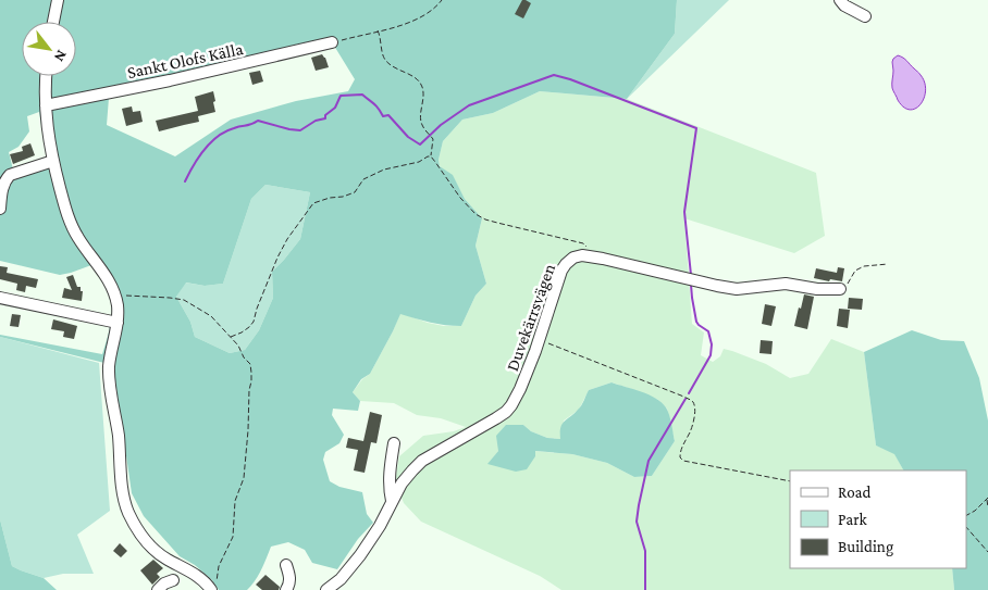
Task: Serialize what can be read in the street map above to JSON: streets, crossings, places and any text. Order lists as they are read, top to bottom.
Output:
{
  "streets": {
    "street": ["Sankt Olofs Källa", "Duvekärrsvägen"]
  },
  "legend": ["Road", "Park", "Building"],
  "north": "bottom right"
}
